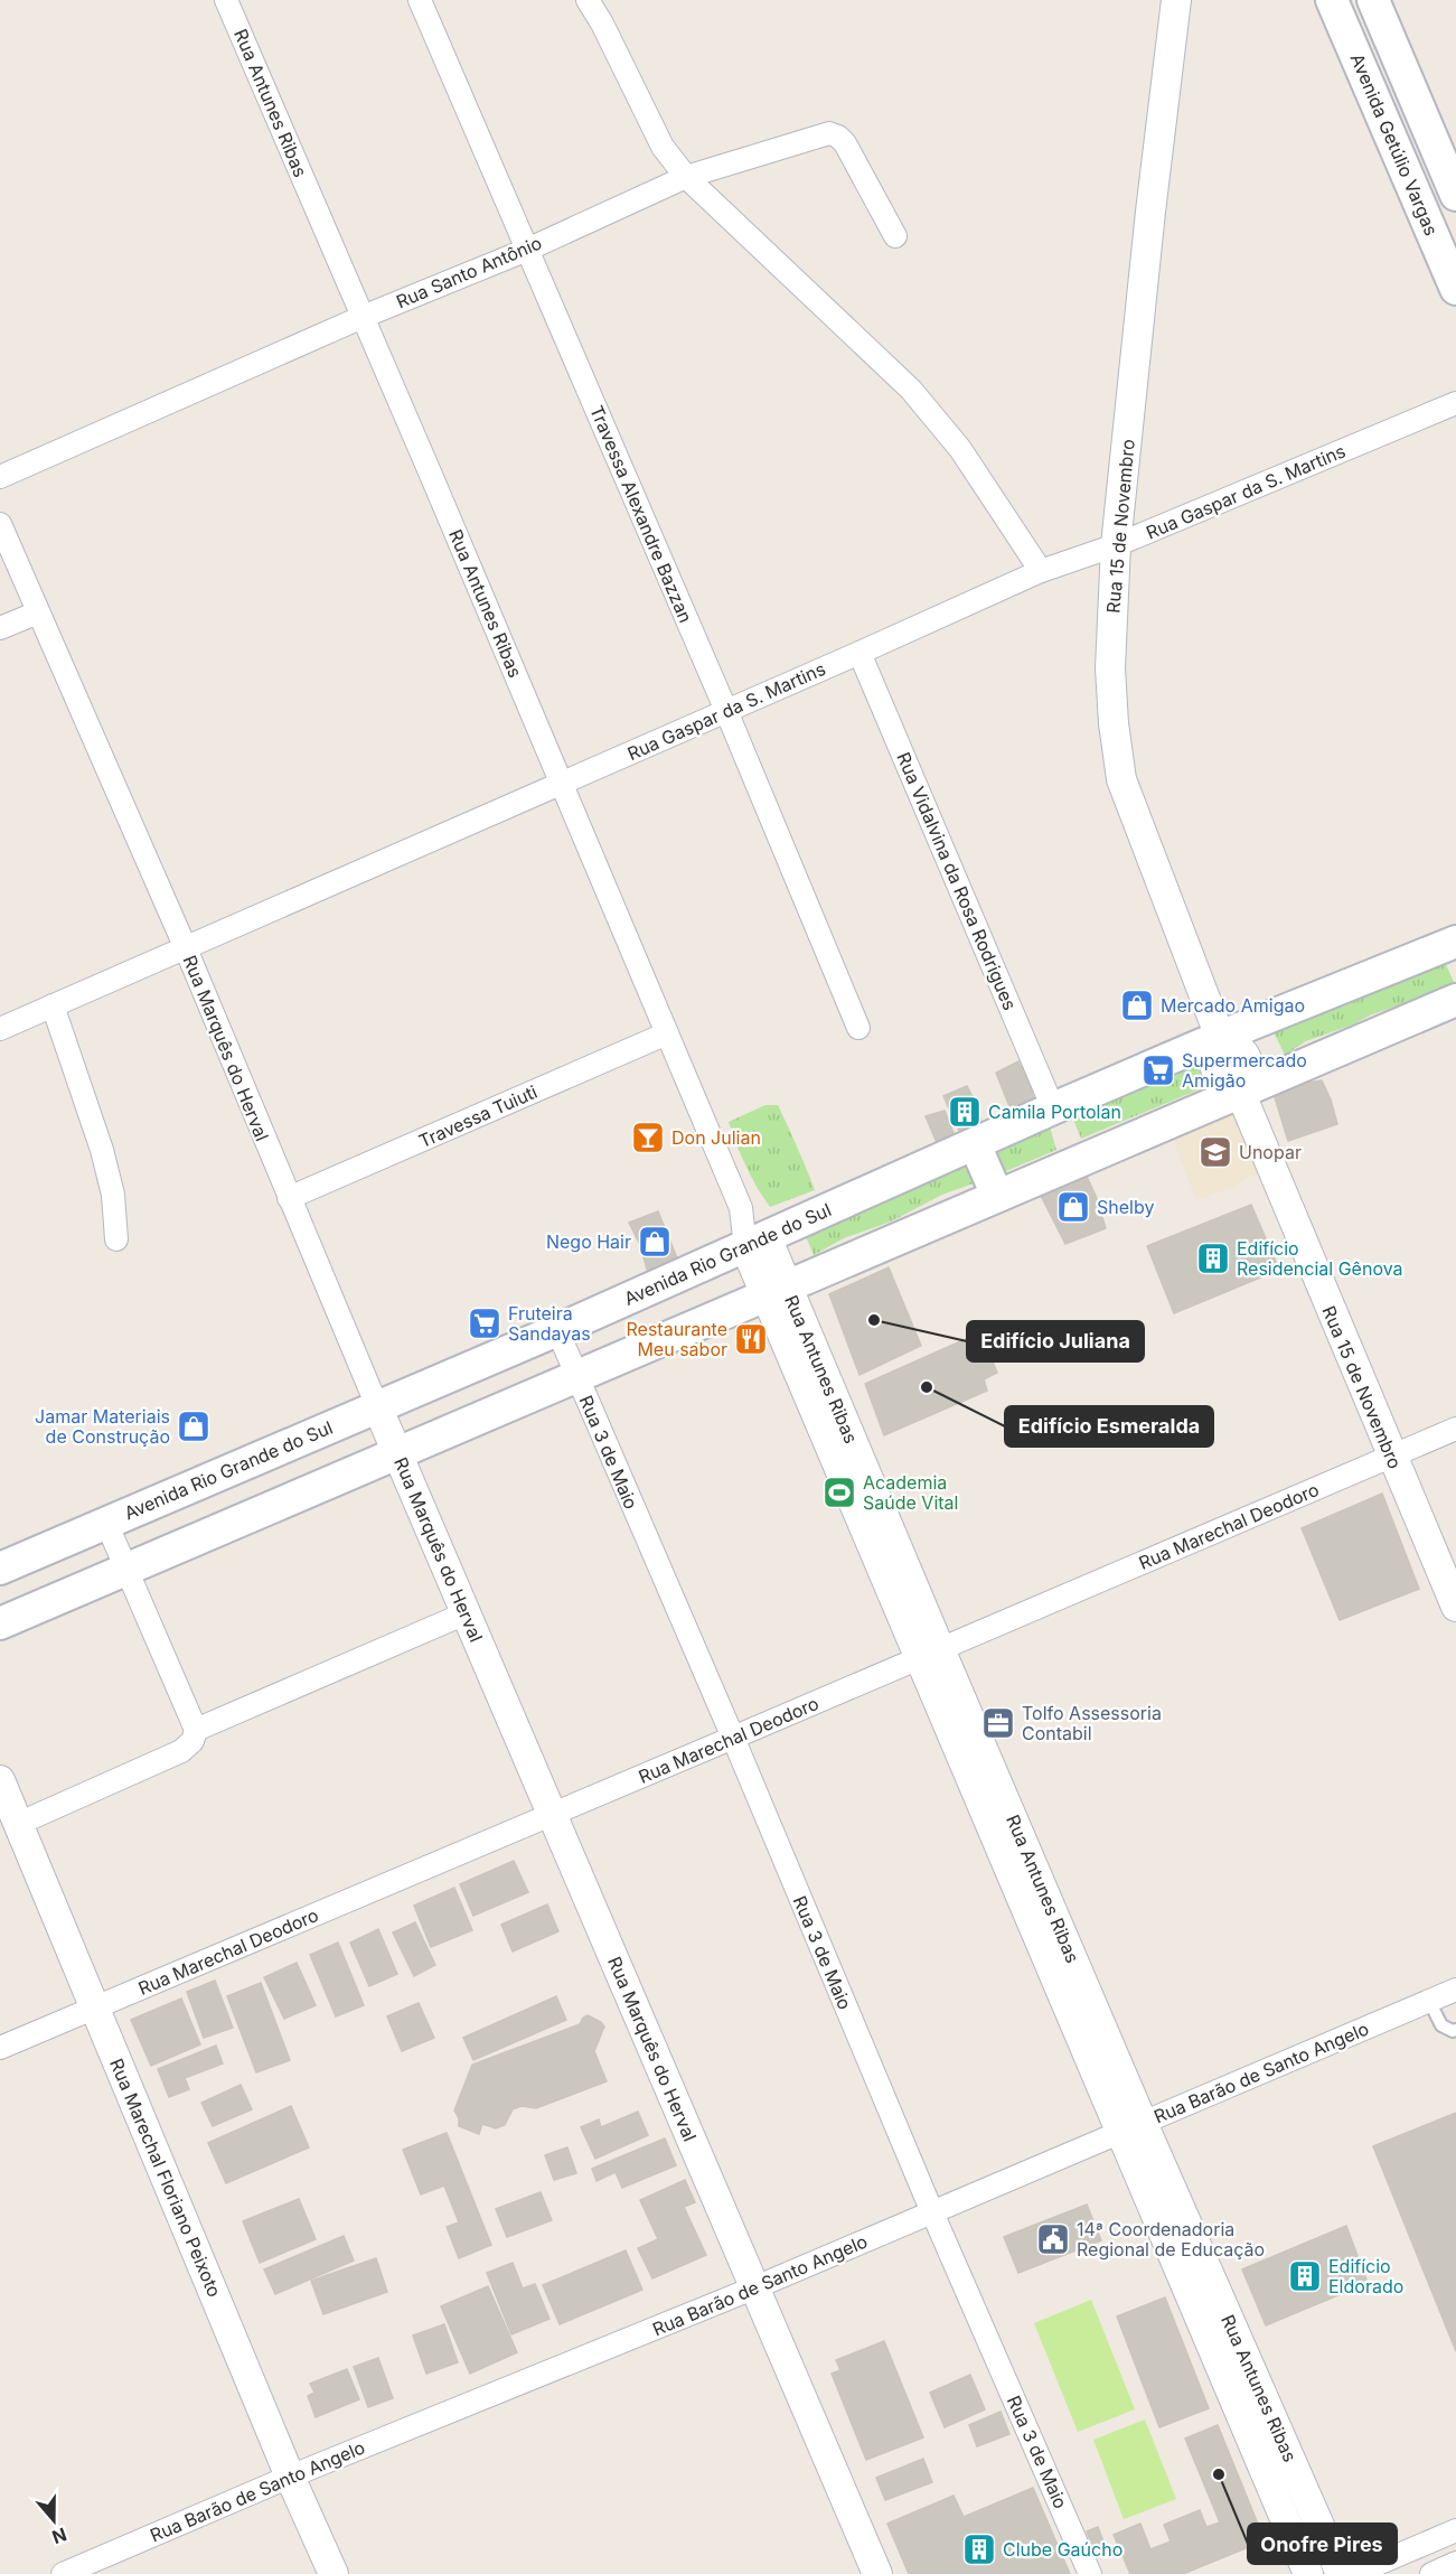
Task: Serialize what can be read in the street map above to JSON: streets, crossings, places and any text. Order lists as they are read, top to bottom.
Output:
{
  "streets": {
    "main road": ["Avenida Getúlio Vargas", "Avenida Rio Grande do Sul"],
    "street": [
      "Rua Antunes Ribas",
      "Rua Santo Antônio",
      "Rua Gaspar da S. Martins",
      "Travessa Alexandre Bazzan",
      "Rua 15 de Novembro",
      "Rua Vidalvina da Rosa Rodrigues",
      "Rua Marquês do Herval",
      "Travessa Tuiuti",
      "Rua 3 de Maio",
      "Rua Marechal Deodoro",
      "Rua Barão de Santo Angelo",
      "Rua Marechal Floriano Peixoto"
    ]
  },
  "crossings": [
    ["Rua Antunes Ribas", "Rua Santo Antônio"],
    ["Rua Antunes Ribas", "Rua Gaspar da S. Martins"],
    ["Rua Antunes Ribas", "Travessa Tuiuti"],
    ["Rua Antunes Ribas", "Avenida Rio Grande do Sul"],
    ["Rua Antunes Ribas", "Rua Marechal Deodoro"],
    ["Rua Antunes Ribas", "Rua Barão de Santo Angelo"],
    ["Rua Santo Antônio", "Travessa Alexandre Bazzan"],
    ["Rua Gaspar da S. Martins", "Travessa Alexandre Bazzan"],
    ["Rua Gaspar da S. Martins", "Rua 15 de Novembro"],
    ["Rua Gaspar da S. Martins", "Rua Vidalvina da Rosa Rodrigues"],
    ["Rua Gaspar da S. Martins", "Rua Marquês do Herval"],
    ["Rua 15 de Novembro", "Avenida Rio Grande do Sul"],
    ["Rua 15 de Novembro", "Rua Marechal Deodoro"],
    ["Rua Vidalvina da Rosa Rodrigues", "Avenida Rio Grande do Sul"],
    ["Rua Marquês do Herval", "Travessa Tuiuti"],
    ["Rua Marquês do Herval", "Avenida Rio Grande do Sul"],
    ["Rua Marquês do Herval", "Rua Marechal Deodoro"],
    ["Rua Marquês do Herval", "Rua Barão de Santo Angelo"],
    ["Avenida Rio Grande do Sul", "Rua 3 de Maio"],
    ["Rua 3 de Maio", "Rua Marechal Deodoro"],
    ["Rua 3 de Maio", "Rua Barão de Santo Angelo"],
    ["Rua Marechal Deodoro", "Rua Marechal Floriano Peixoto"],
    ["Rua Barão de Santo Angelo", "Rua Marechal Floriano Peixoto"]
  ],
  "places": {
    "shop": [
      "Mercado Amigao",
      "Shelby",
      "Nego Hair",
      "Jamar Materiais de Construção"
    ],
    "supermarket": ["Supermercado Amigão", "Fruteira Sandayas"],
    "building": [
      "Camila Portolan",
      "Edifício Residencial Gênova",
      "Edifício Eldorado",
      "Clube Gaúcho"
    ],
    "bar": ["Don Julian"],
    "school or university": ["Unopar"],
    "other": ["Edifício Juliana", "Edifício Esmeralda", "Onofre Pires"],
    "restaurant": ["Restaurante Meu sabor"],
    "sports": ["Academia Saúde Vital"],
    "office": ["Tolfo Assessoria Contabil"],
    "public building": ["14ª Coordenadoria Regional de Educação"]
  },
  "north": "bottom"
}
